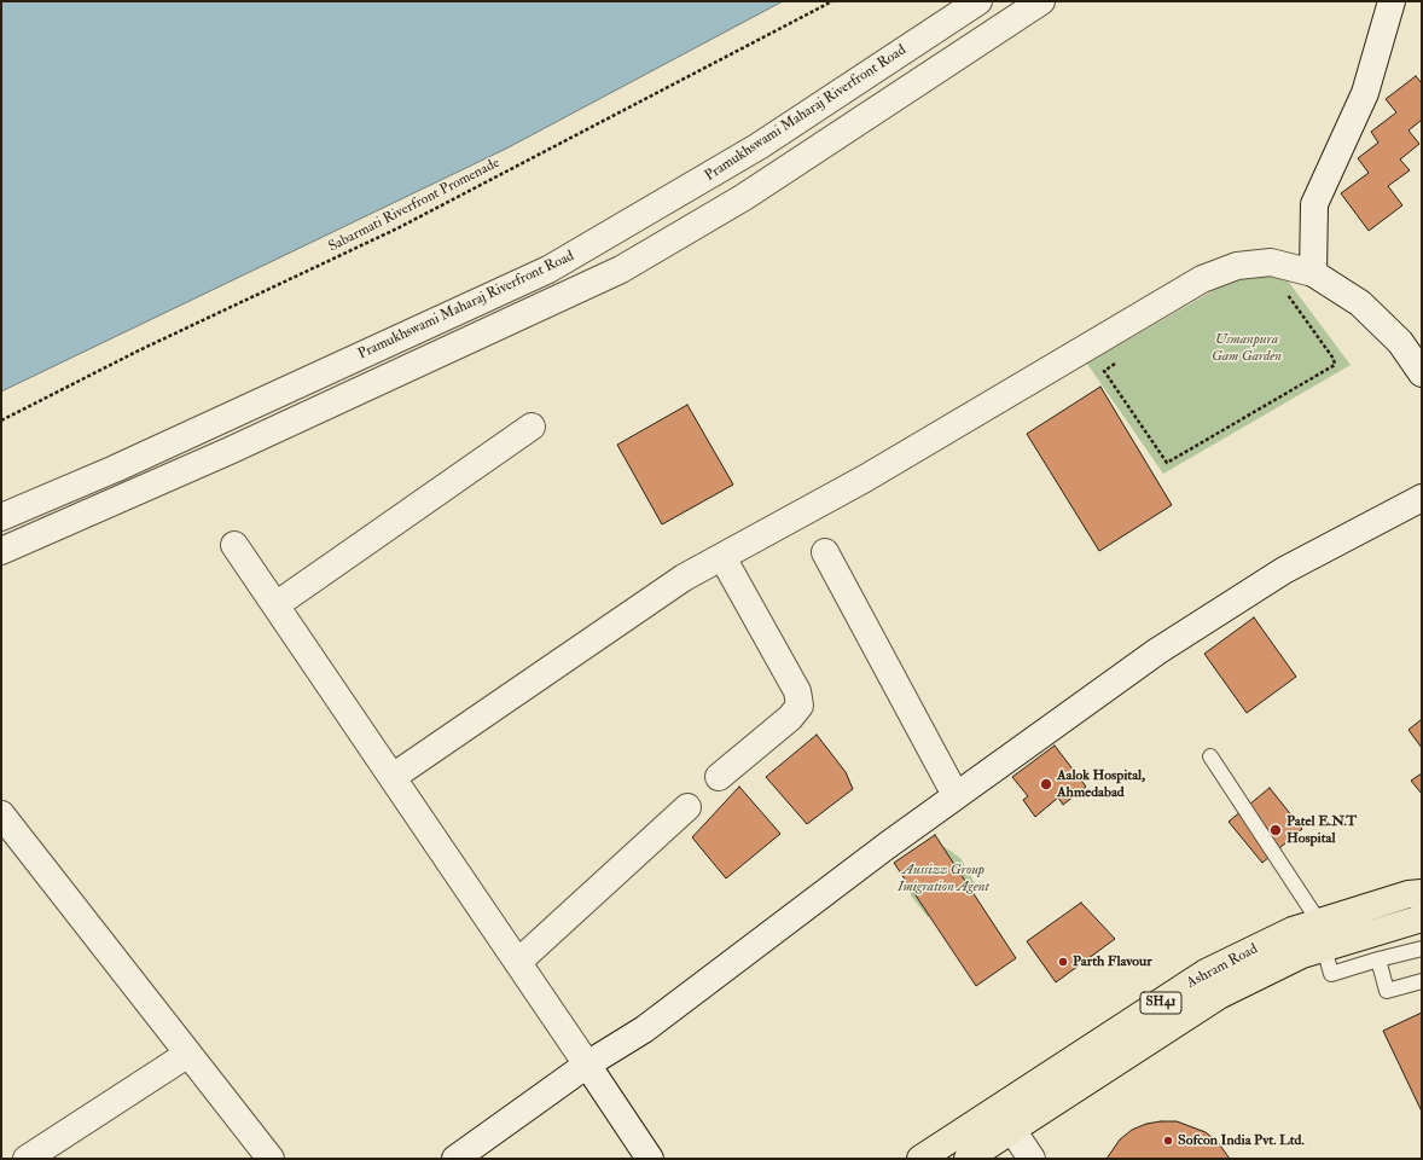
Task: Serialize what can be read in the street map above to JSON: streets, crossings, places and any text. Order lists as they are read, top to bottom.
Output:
{
  "streets": {
    "main road": ["Ashram Road", "SH41"],
    "street": ["Pramukhswami Maharaj Riverfront Road"],
    "path": ["Sabarmati Riverfront Promenade"]
  },
  "parks": ["Usmanpura Gam Garden", "Aussizz Group Imigration Agent"],
  "places": [
    "Aalok Hospital, Ahmedabad",
    "Patel E.N.T Hospital",
    "Parth Flavour",
    "Sofcon India Pvt. Ltd."
  ]
}
